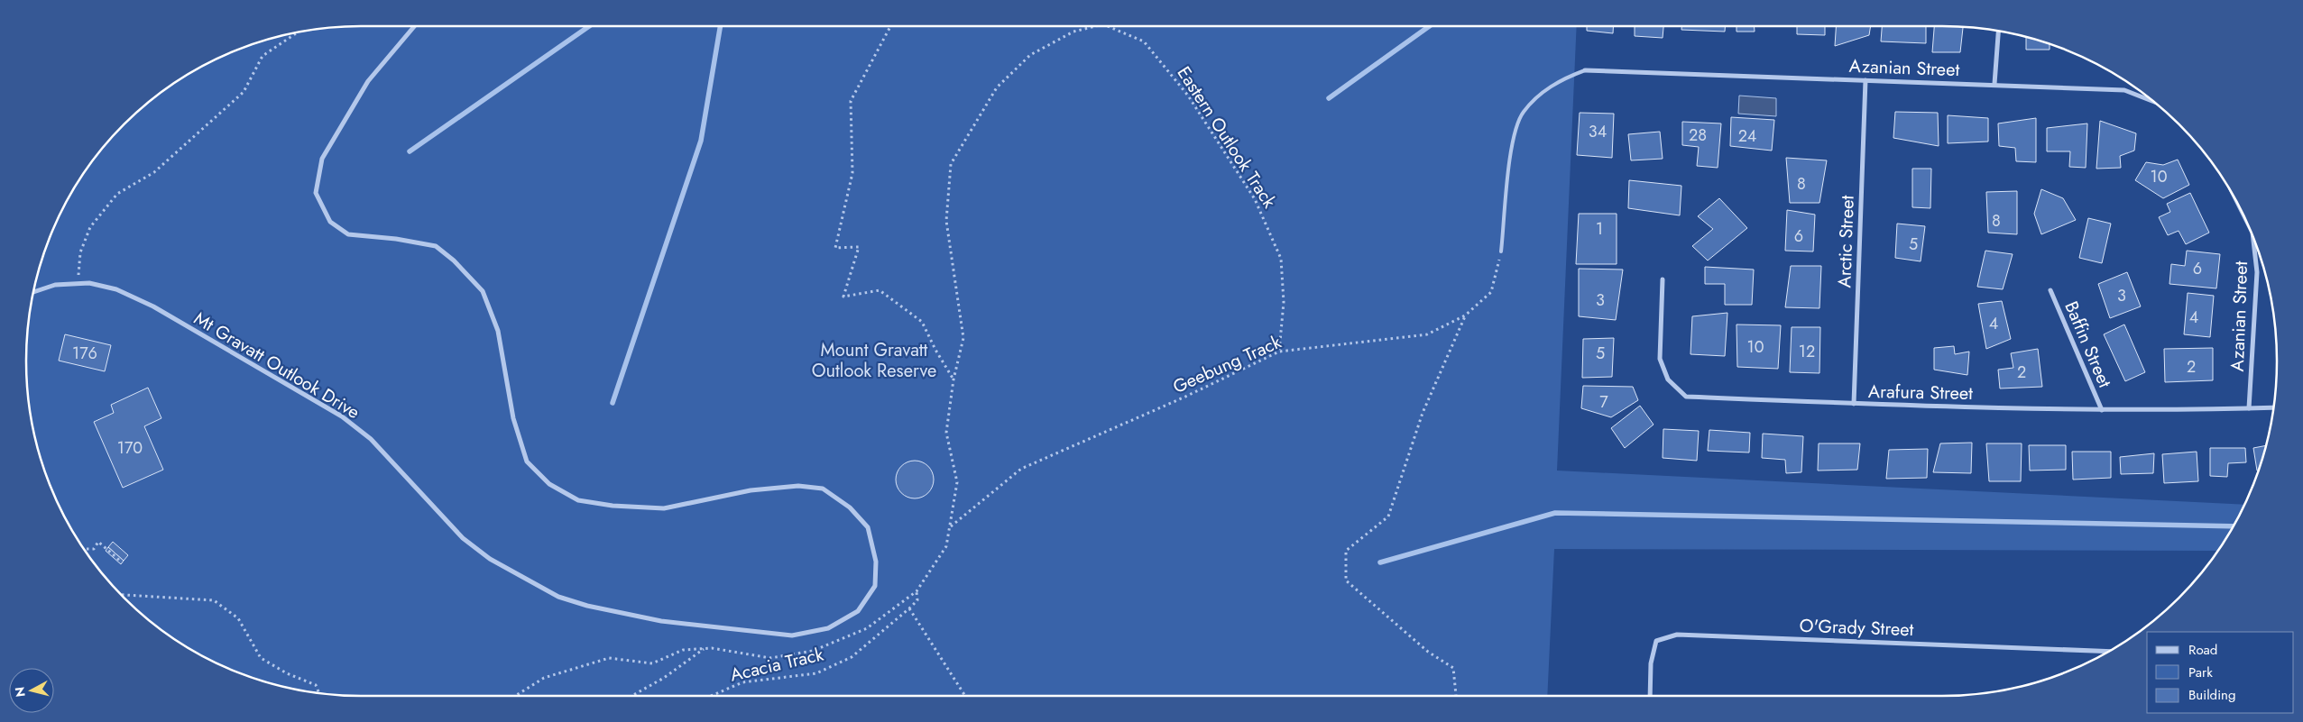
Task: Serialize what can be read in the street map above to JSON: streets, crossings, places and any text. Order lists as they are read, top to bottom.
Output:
{
  "streets": {
    "street": [
      "Azanian Street",
      "Arctic Street",
      "Baffin Street",
      "Mt Gravatt Outlook Drive",
      "Arafura Street",
      "O'Grady Street"
    ],
    "path": ["Eastern Outlook Track", "Geebung Track", "Acacia Track"]
  },
  "crossings": [
    ["Azanian Street", "Arctic Street"],
    ["Azanian Street", "Arafura Street"],
    ["Eastern Outlook Track", "Geebung Track"],
    ["Arctic Street", "Arafura Street"],
    ["Baffin Street", "Arafura Street"]
  ],
  "parks": ["Mount Gravatt Outlook Reserve"],
  "house_numbers": [
    "34",
    "28",
    "24",
    "10",
    "8",
    "8",
    "1",
    "6",
    "5",
    "6",
    "3",
    "3",
    "4",
    "4",
    "10",
    "12",
    "176",
    "5",
    "2",
    "2",
    "7",
    "170"
  ],
  "legend": ["Road", "Park", "Building"],
  "north": "left"
}
